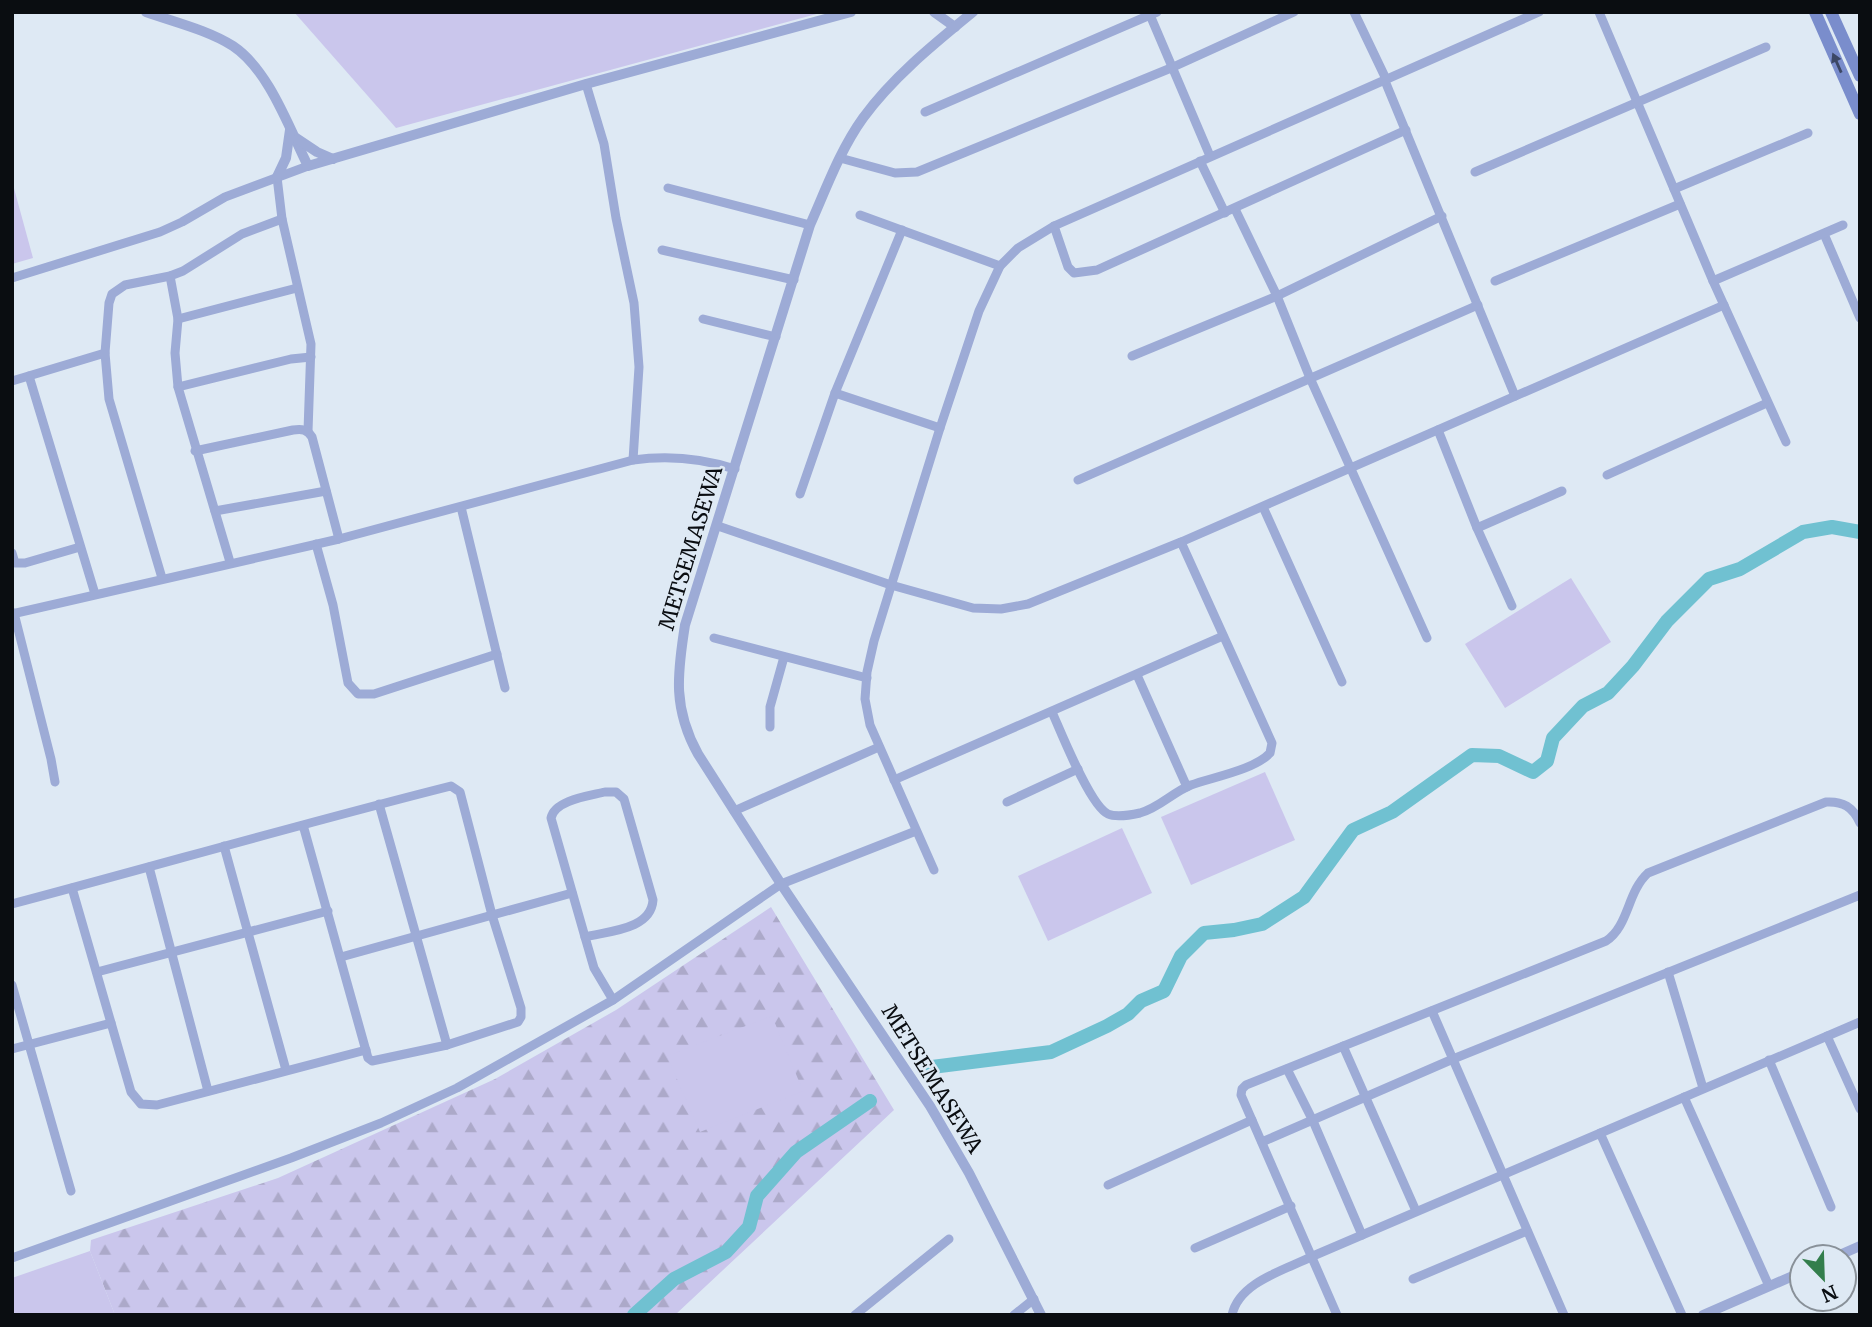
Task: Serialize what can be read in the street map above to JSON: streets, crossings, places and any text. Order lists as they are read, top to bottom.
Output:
{
  "streets": {
    "street": ["METSEMASEWA"]
  },
  "north": "bottom right"
}
